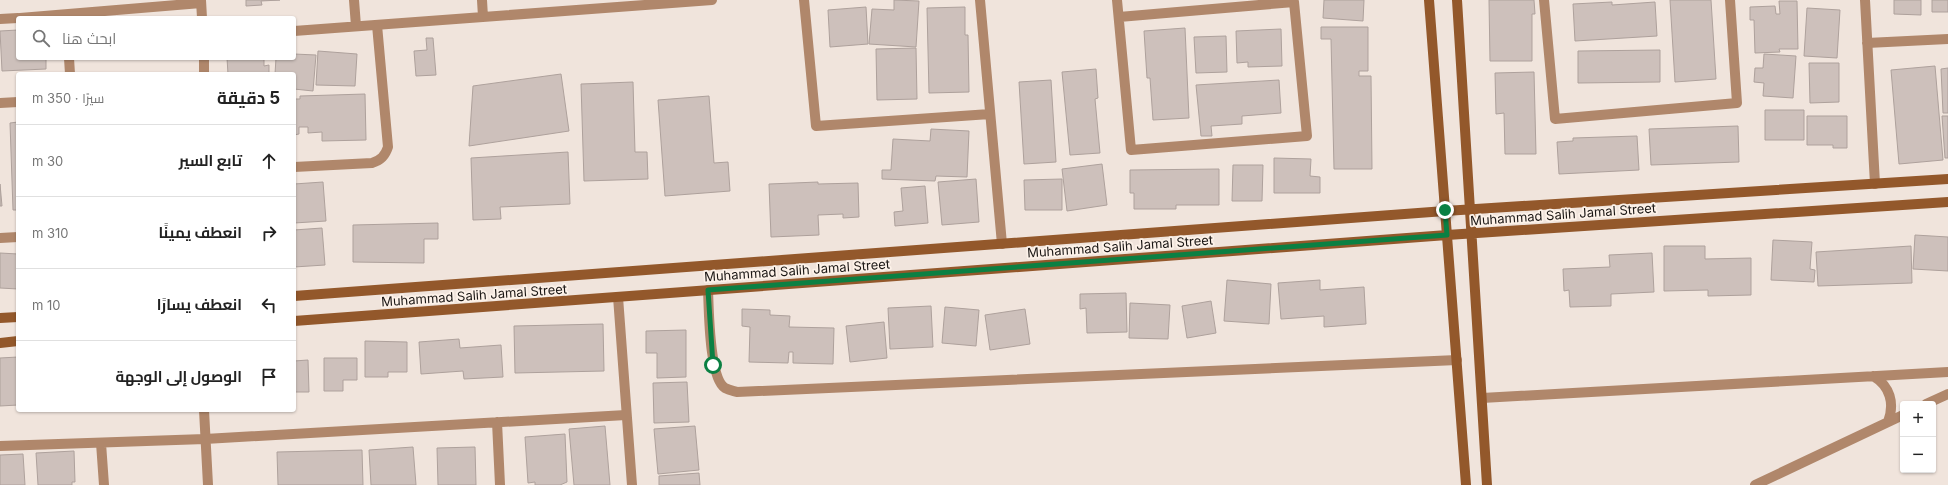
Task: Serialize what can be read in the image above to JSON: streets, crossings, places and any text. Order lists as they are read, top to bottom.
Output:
{
  "streets": {
    "street": ["Muhammad Salih Jamal Street"]
  },
  "page": {
    "search": "ابحث هنا",
    "heading": ["5 دقيقة", "سيرًا · 350 m"],
    "list": [
      ["تابع السير", "30 m"],
      ["انعطف يمينًا", "310 m"],
      ["انعطف يسارًا", "10 m"],
      "الوصول إلى الوجهة"
    ],
    "map_buttons": ["+", "−"]
  }
}
